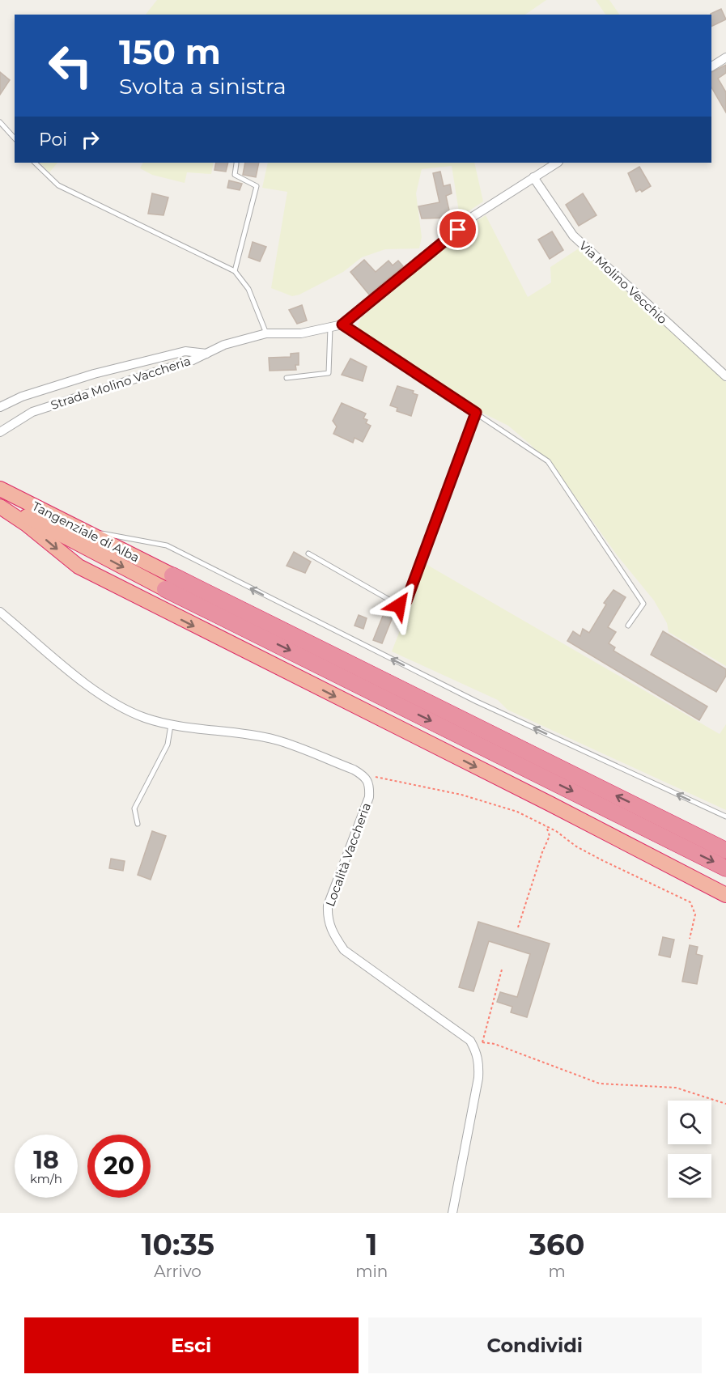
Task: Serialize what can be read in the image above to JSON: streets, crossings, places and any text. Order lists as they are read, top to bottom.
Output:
{
  "streets": {
    "highway": ["Tangenziale di Alba"],
    "street": ["Via Molino Vecchio", "Strada Molino Vaccheria", "Località Vaccheria"]
  },
  "page": {
    "turn": ["150 m", "Svolta a sinistra"],
    "then": "Poi",
    "speed": "18 km/h",
    "limit": "20",
    "eta": [
      "10:35",
      "Arrivo",
      "1",
      "min",
      "360",
      "m"
    ],
    "buttons": ["Esci", "Condividi"]
  }
}
